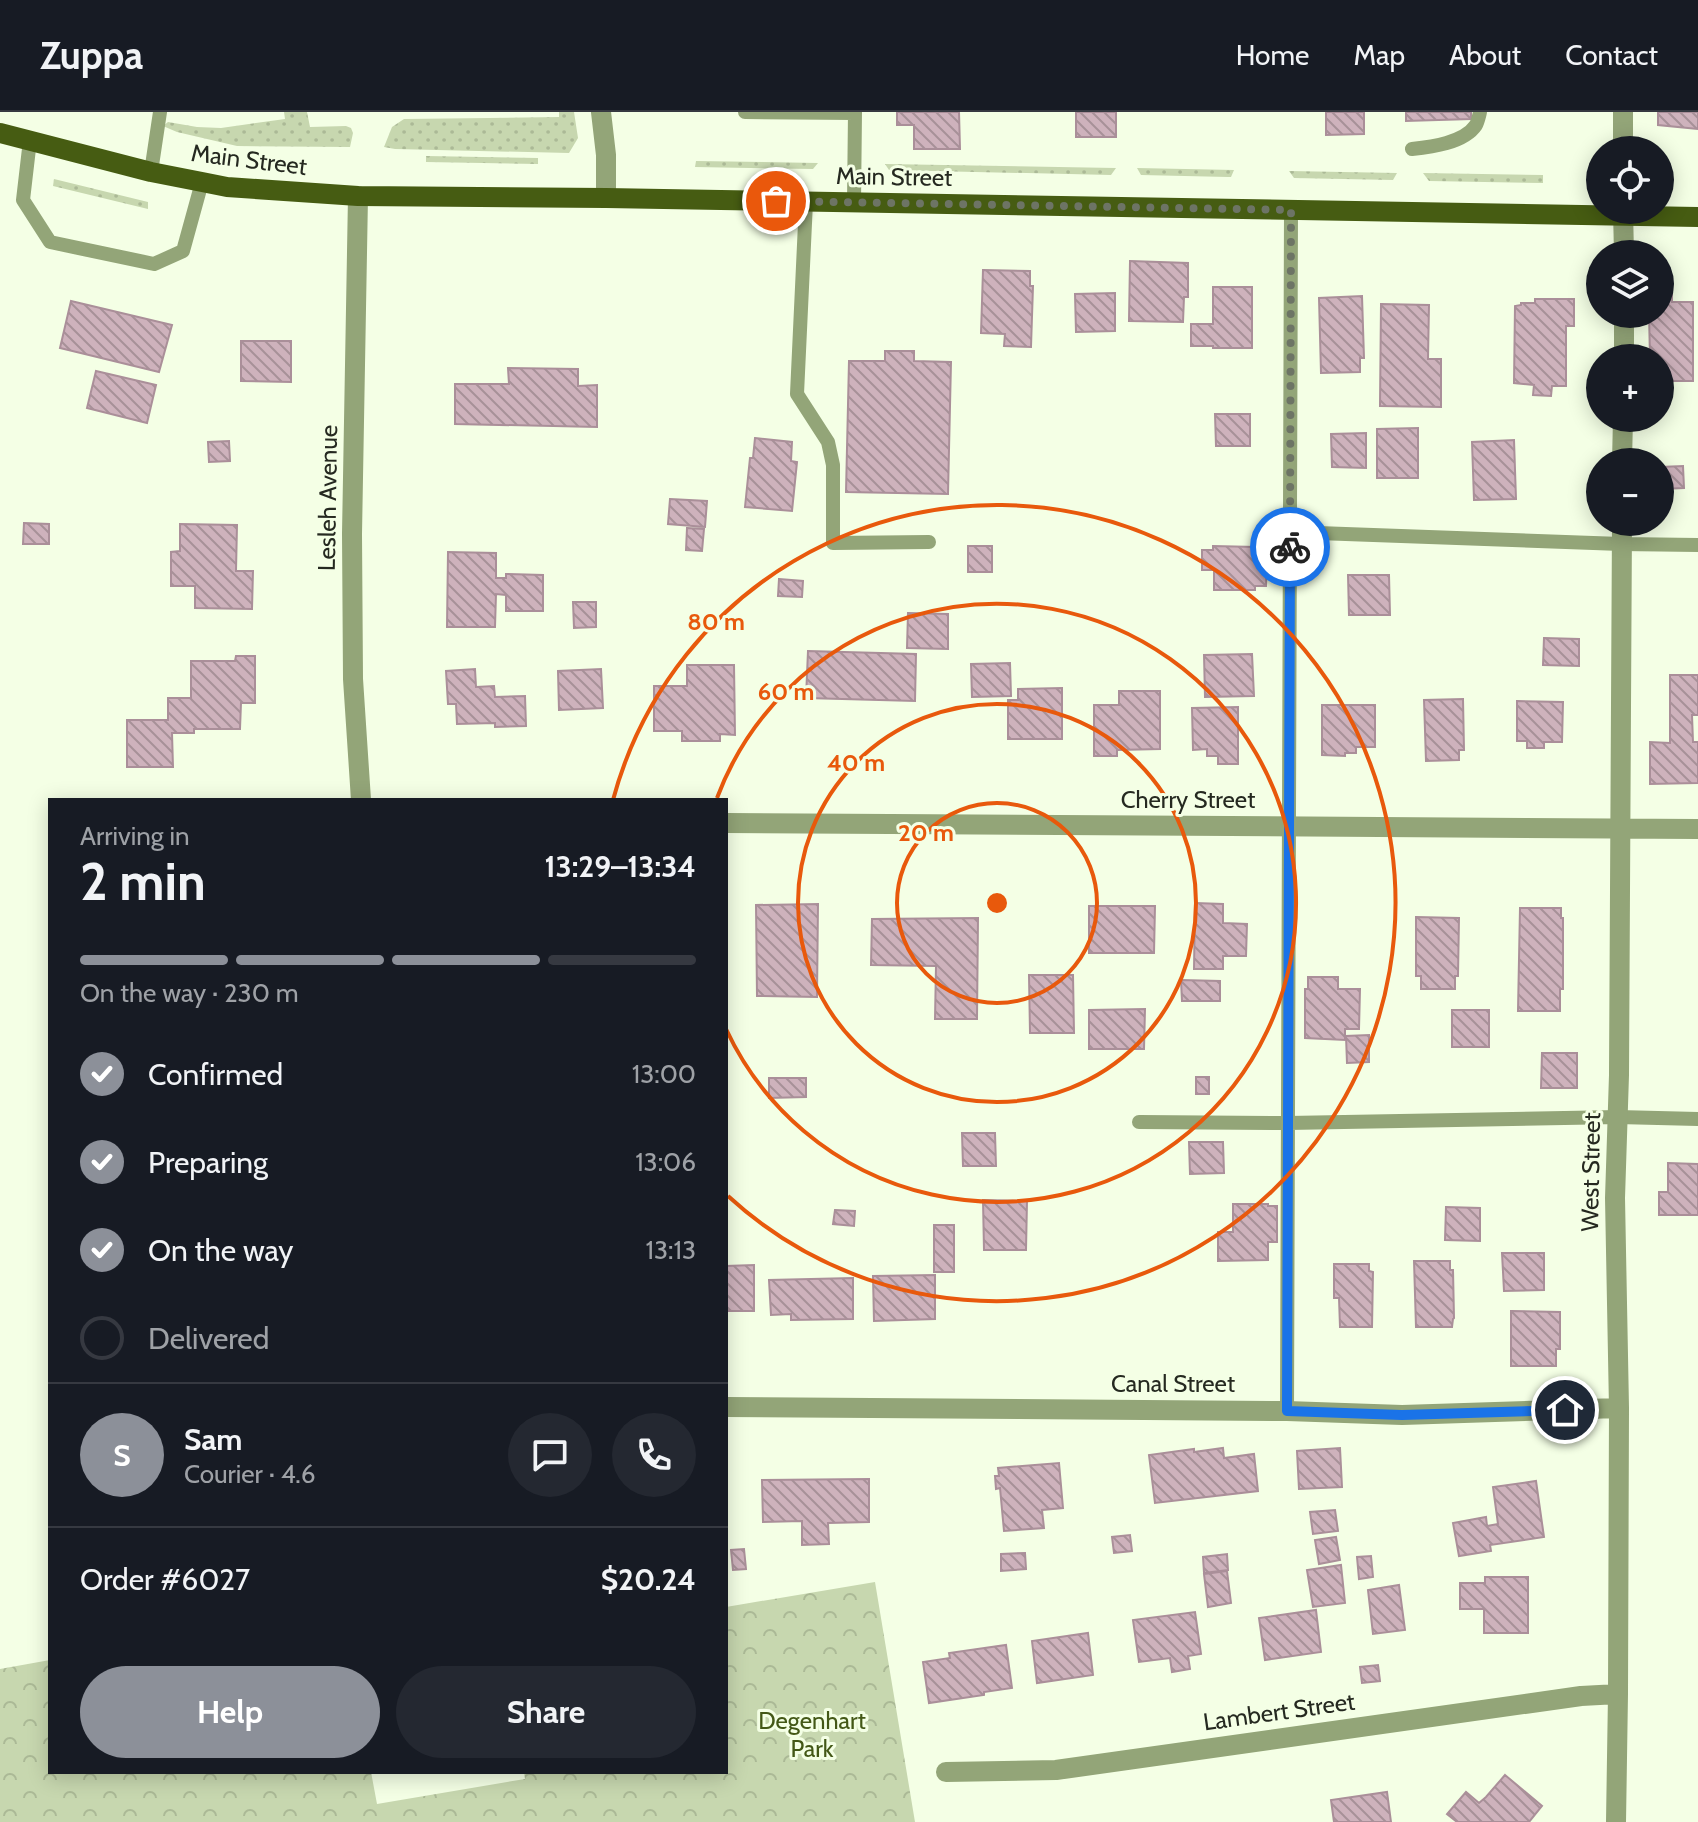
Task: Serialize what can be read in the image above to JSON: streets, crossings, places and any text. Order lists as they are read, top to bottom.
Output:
{
  "streets": {
    "main road": ["Main Street"],
    "street": [
      "Lesleh Avenue",
      "Cherry Street",
      "West Street",
      "Canal Street",
      "Lambert Street"
    ]
  },
  "crossings": [
    ["Main Street", "Lesleh Avenue"],
    ["Cherry Street", "West Street"],
    ["West Street", "Canal Street"],
    ["West Street", "Lambert Street"]
  ],
  "parks": ["Degenhart Park"],
  "page": {
    "header": "Zuppa",
    "nav": [
      "Home",
      "Map",
      "About",
      "Contact"
    ],
    "map_buttons": ["+", "−"],
    "heading": ["2 min", "Arriving in", "13:29–13:34"],
    "panel": [
      "Sam",
      "Courier · 4.6",
      "Order #6027",
      "$20.24"
    ],
    "bar": "On the way · 230 m",
    "list": [
      ["Confirmed", "13:00"],
      ["Preparing", "13:06"],
      ["On the way", "13:13"],
      "Delivered"
    ],
    "round": "S",
    "buttons": ["Help", "Share"]
  },
  "rings": [
    "80 m",
    "60 m",
    "40 m",
    "20 m"
  ]
}
